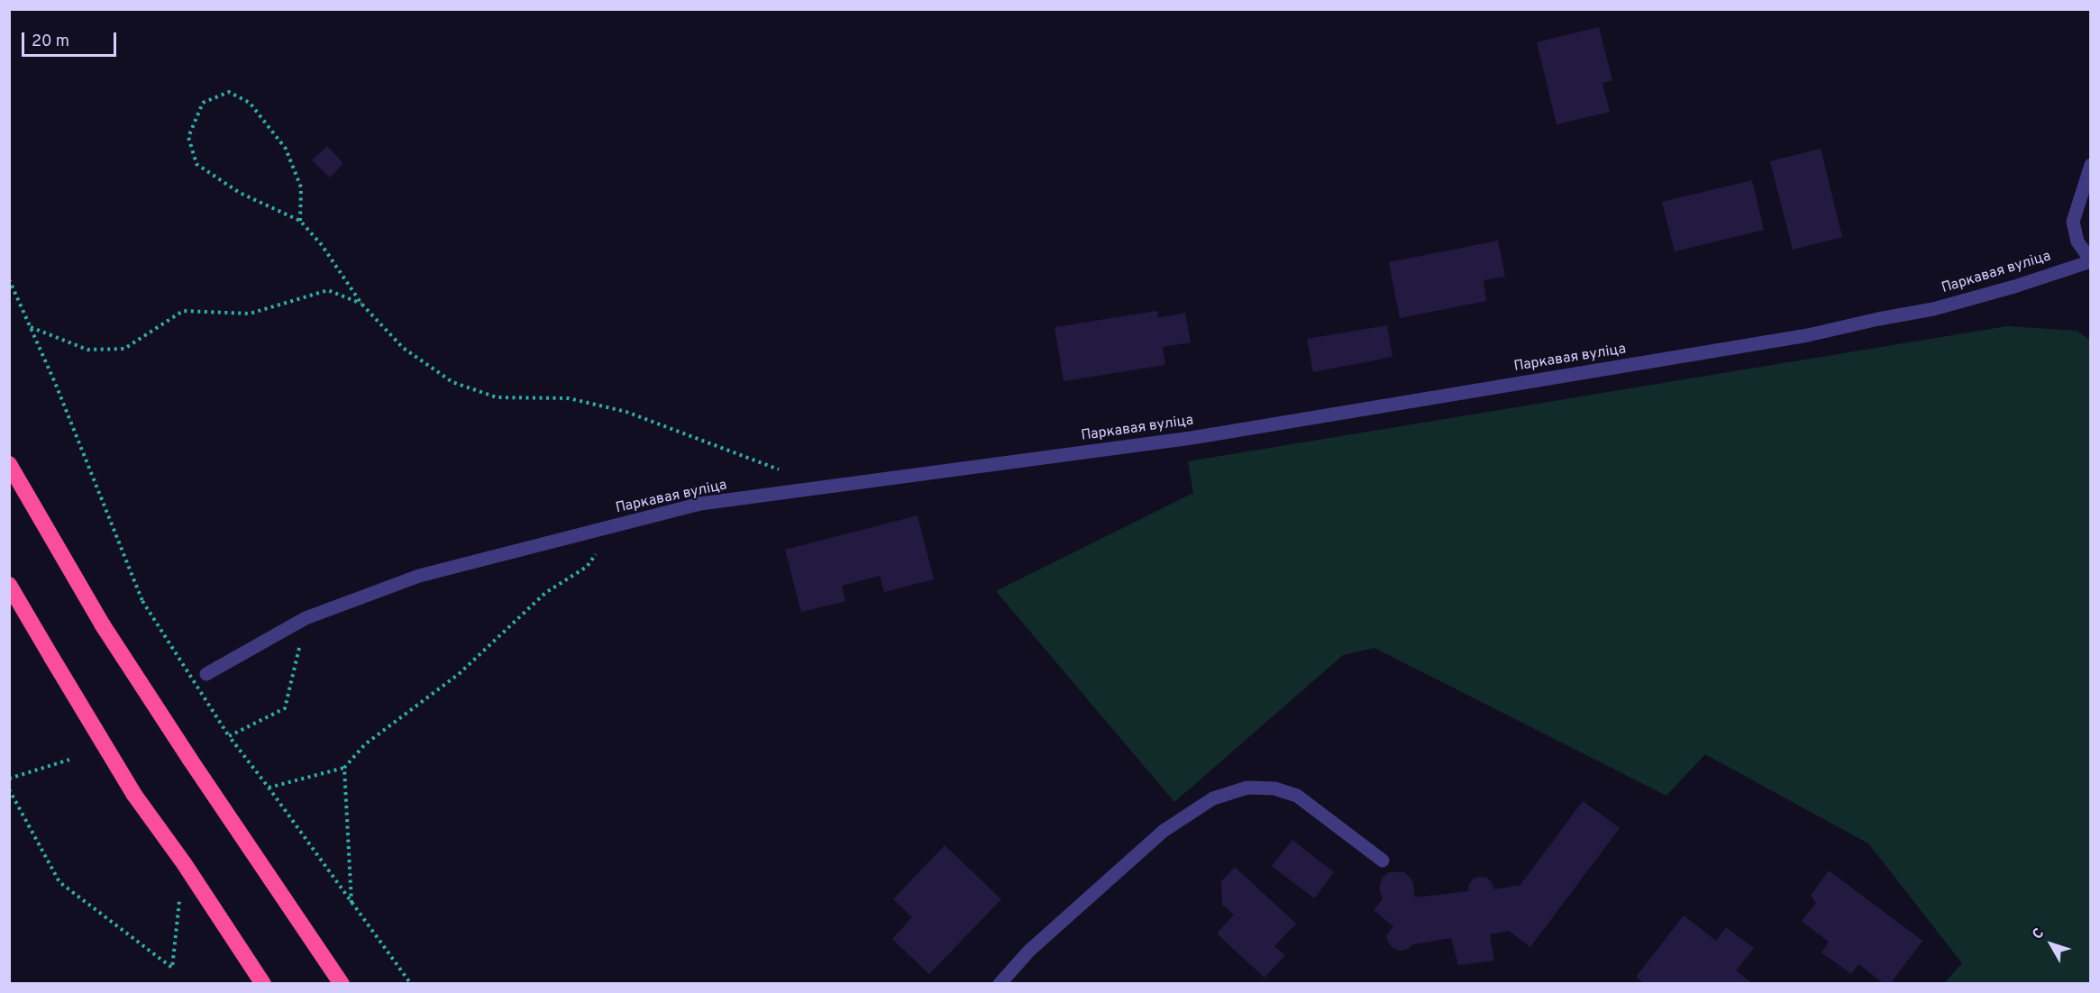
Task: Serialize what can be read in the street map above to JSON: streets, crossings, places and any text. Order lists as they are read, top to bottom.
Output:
{
  "streets": {
    "street": ["Паркавая вуліца"]
  },
  "scale_bar": "20 m",
  "north": "top left"
}
